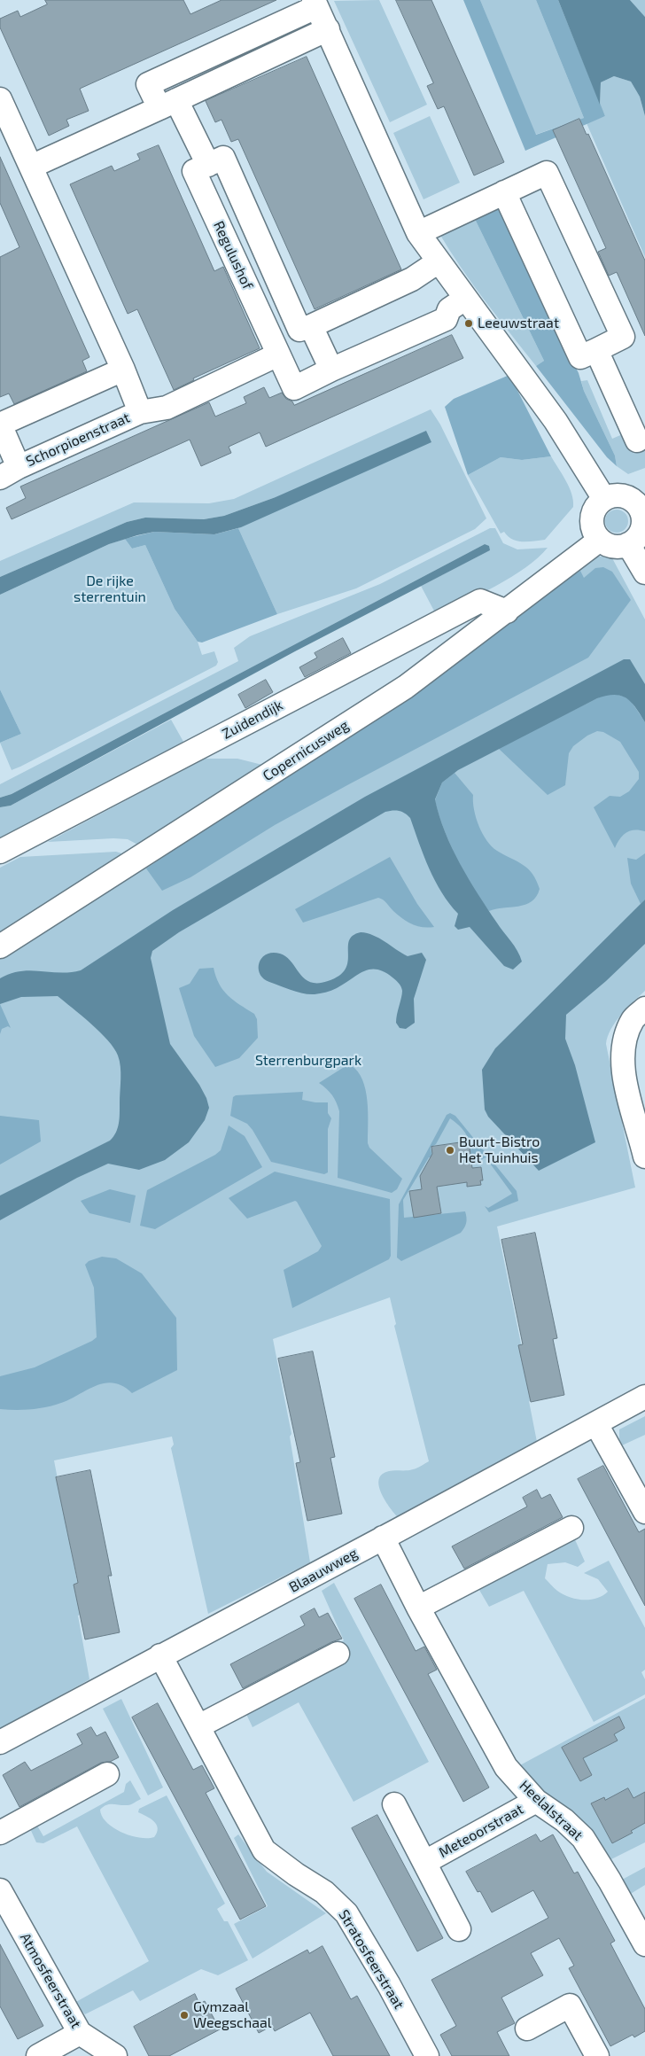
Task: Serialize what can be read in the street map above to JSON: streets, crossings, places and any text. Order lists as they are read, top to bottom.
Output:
{
  "streets": {
    "street": [
      "Regulushof",
      "Schorpioenstraat",
      "Zuidendijk",
      "Copernicusweg",
      "Blaauwweg",
      "Heelalstraat",
      "Meteoorstraat",
      "Stratosfeerstraat",
      "Atmosfeerstraat"
    ]
  },
  "crossings": [
    ["Zuidendijk", "Copernicusweg"],
    ["Blaauwweg", "Heelalstraat"],
    ["Blaauwweg", "Stratosfeerstraat"],
    ["Heelalstraat", "Meteoorstraat"]
  ],
  "parks": ["De rijke sterrentuin", "Sterrenburgpark"],
  "places": ["Leeuwstraat", "Buurt-Bistro Het Tuinhuis", "Gymzaal Weegschaal"]
}
